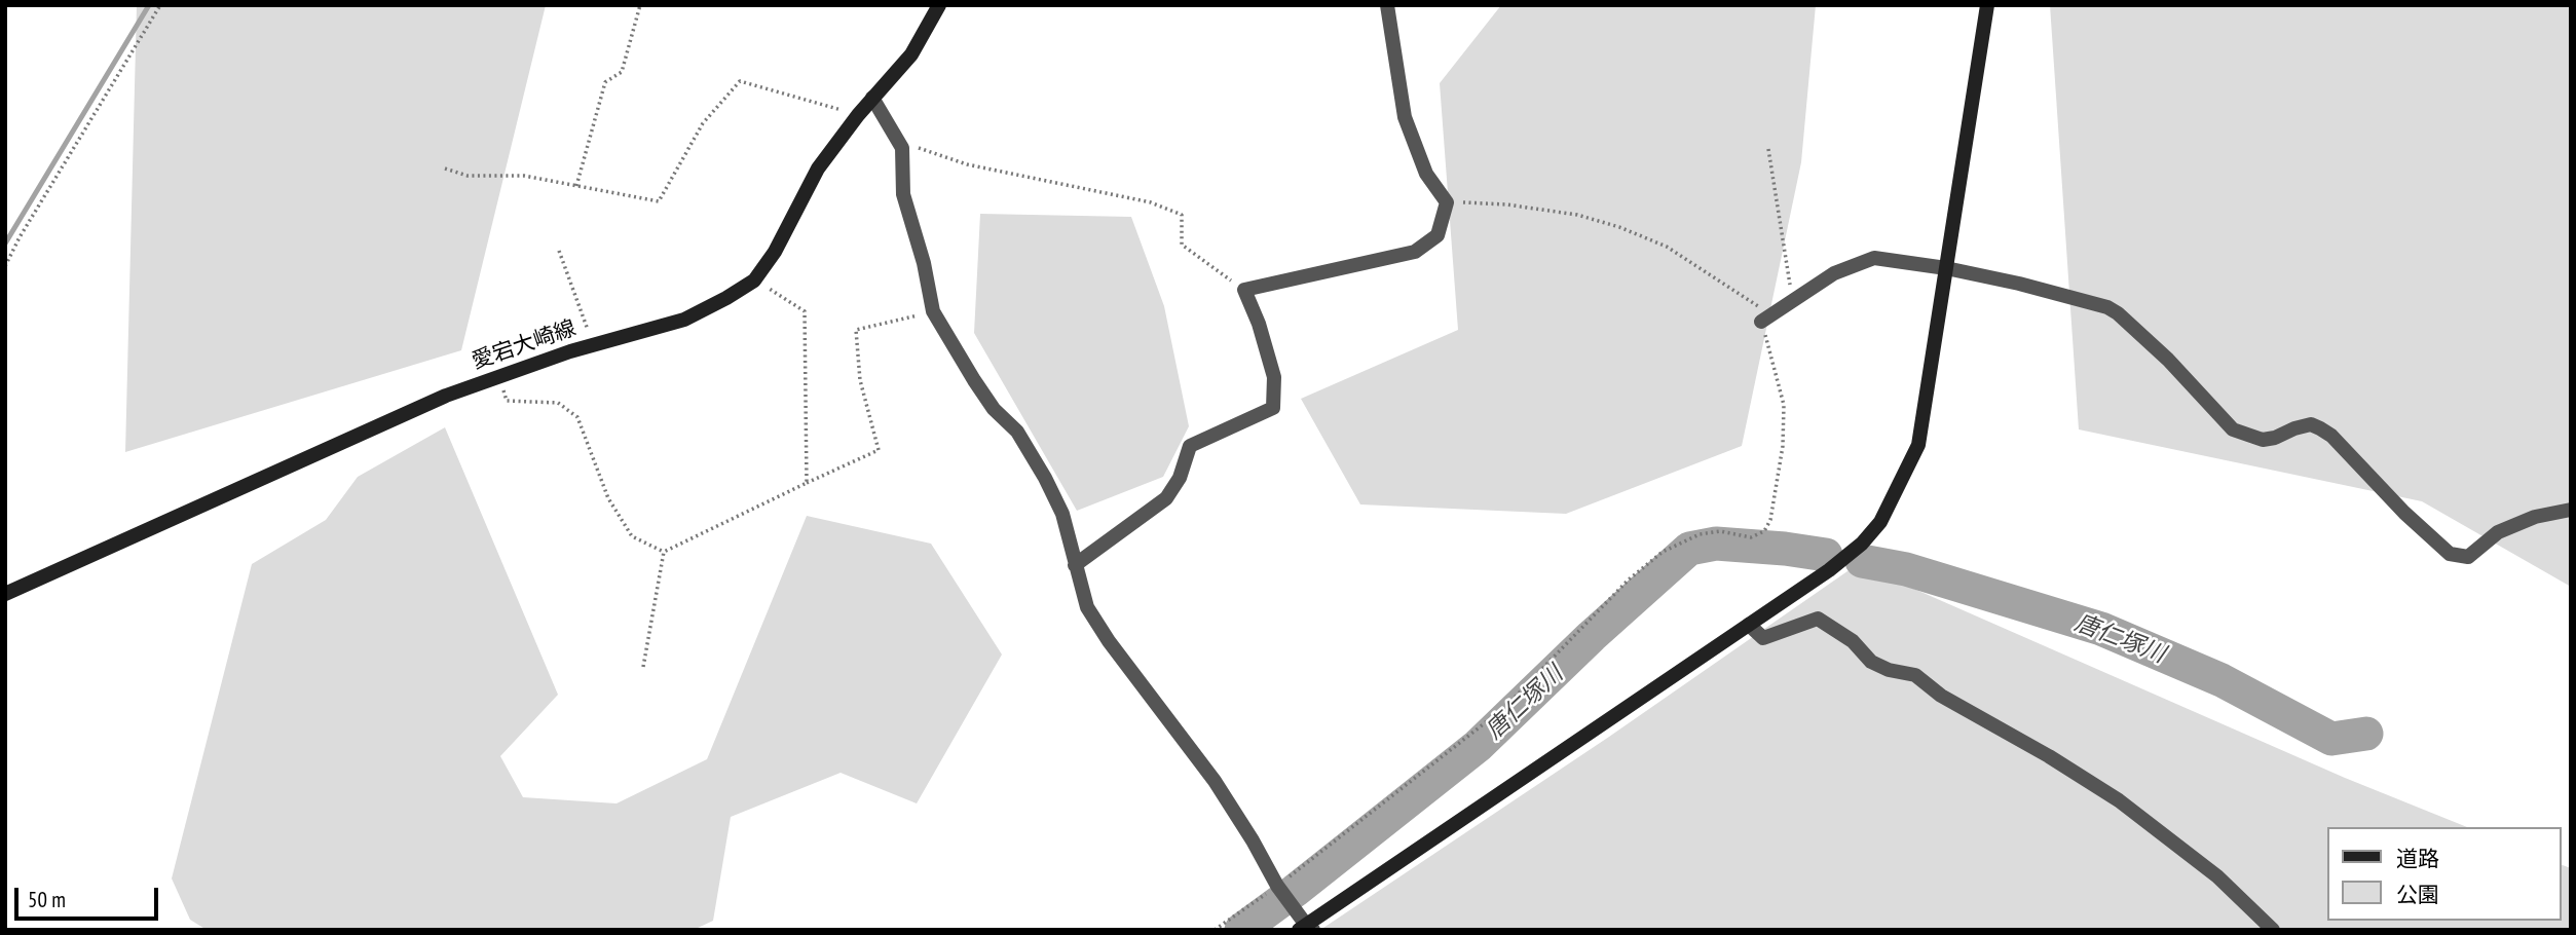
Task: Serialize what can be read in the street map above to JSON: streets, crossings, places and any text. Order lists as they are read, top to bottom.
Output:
{
  "streets": {
    "street": ["愛宕大崎線"]
  },
  "water": ["唐仁塚川"],
  "legend": ["道路", "公園"],
  "scale_bar": "50 m"
}
